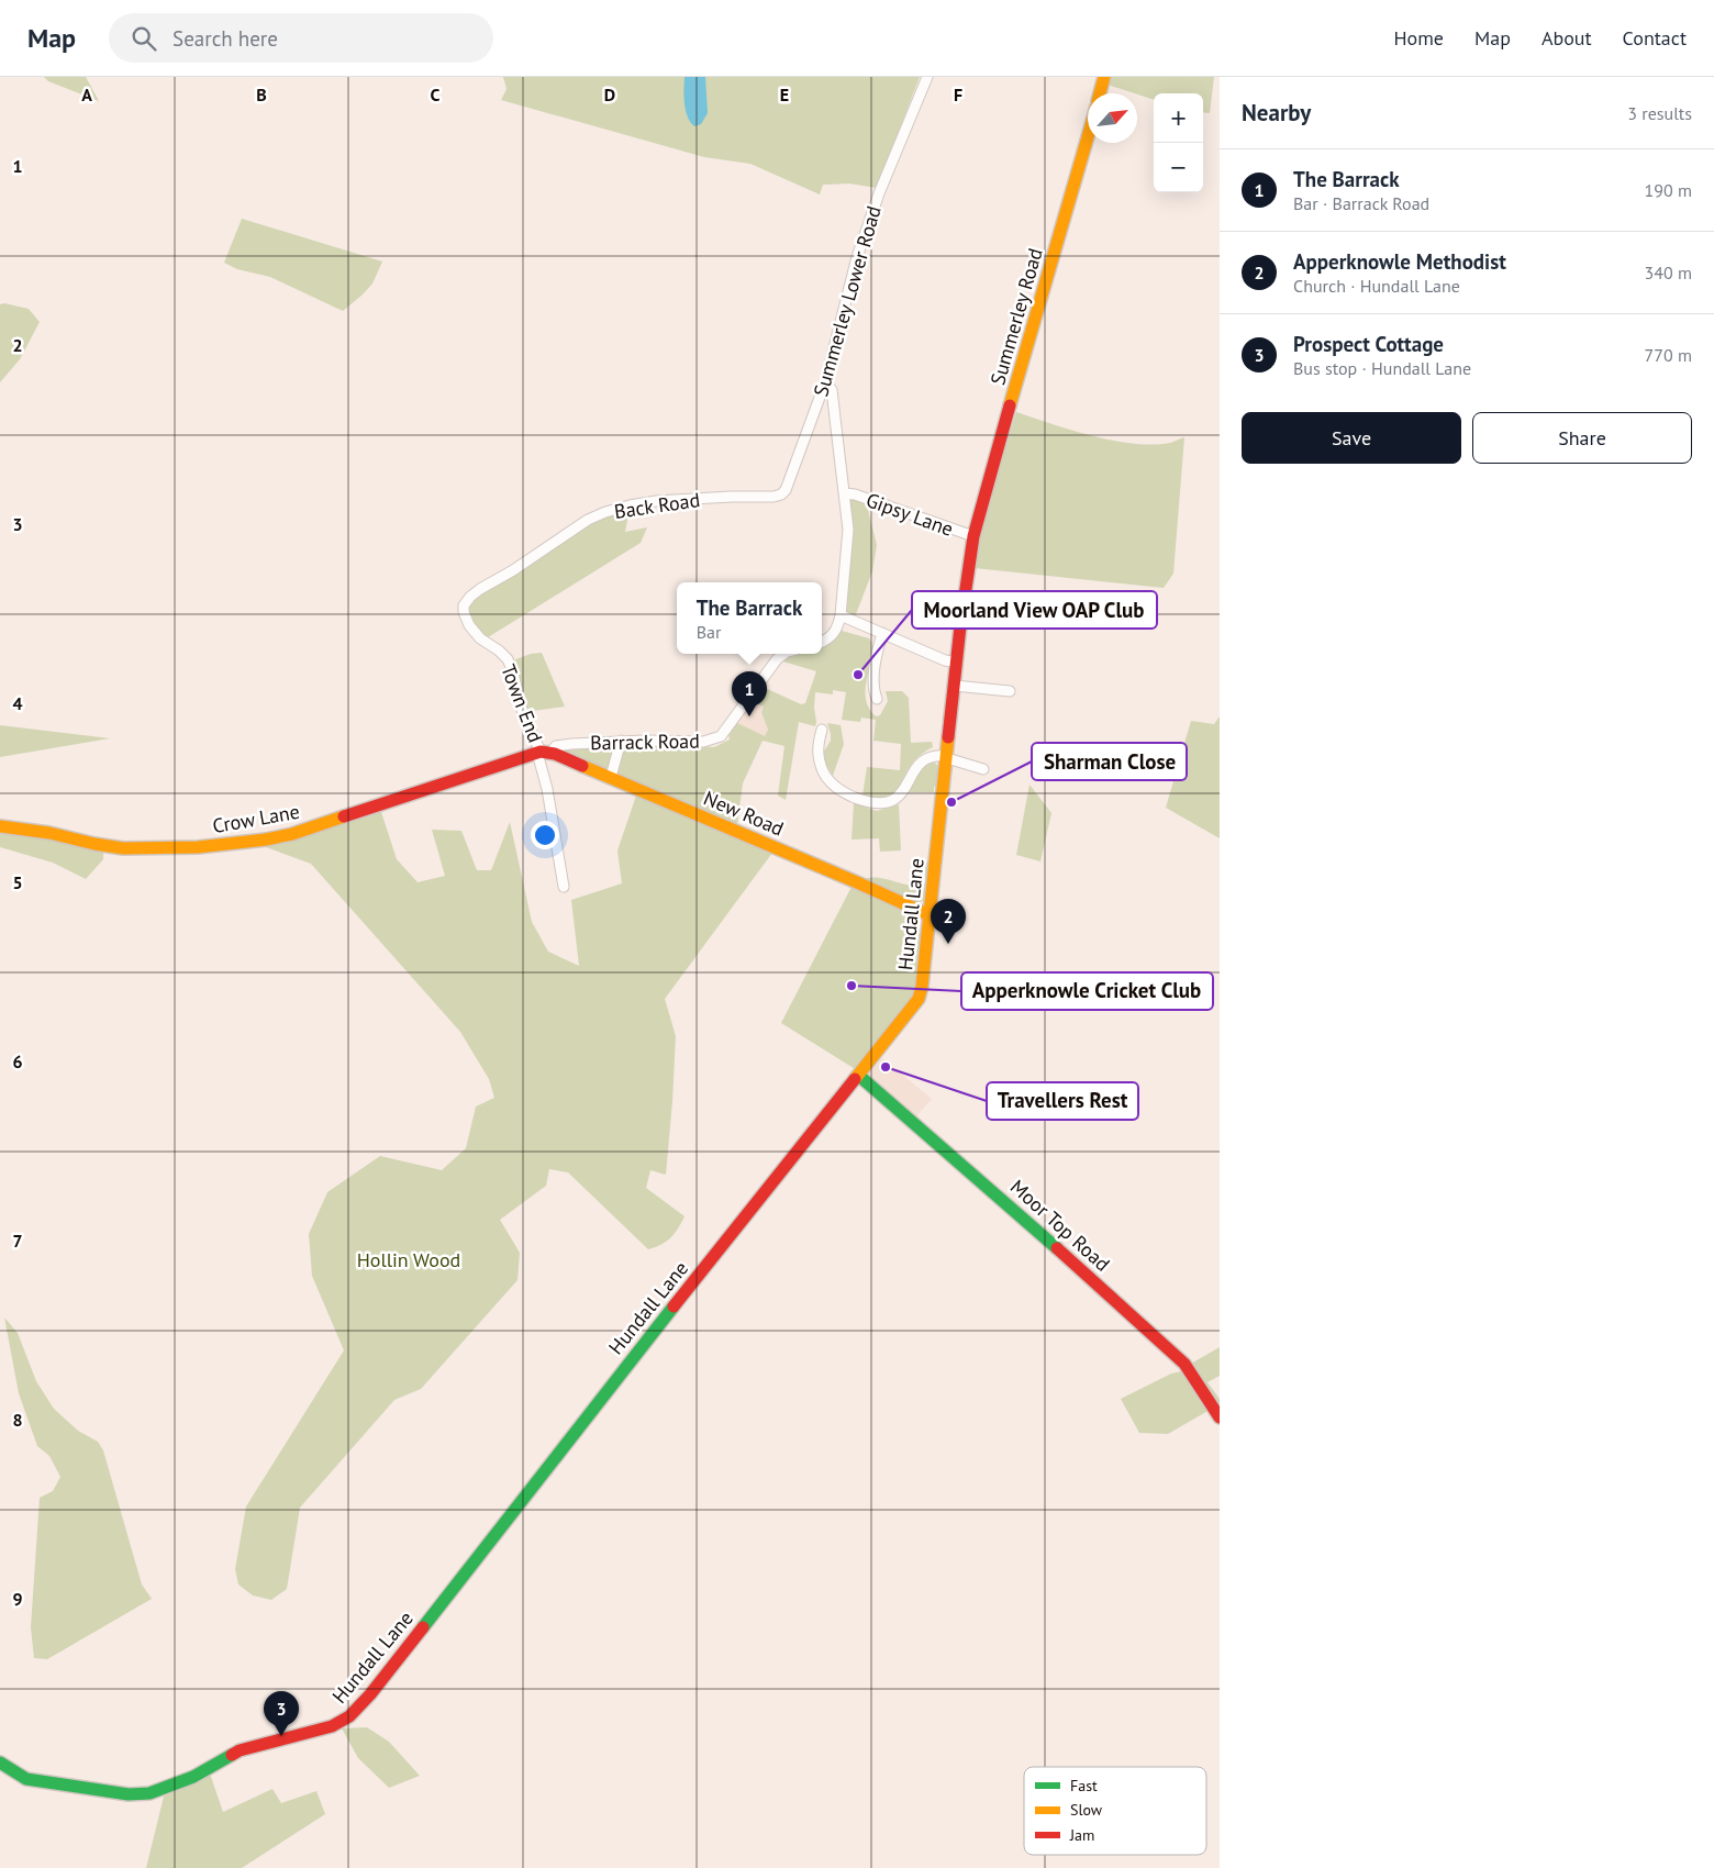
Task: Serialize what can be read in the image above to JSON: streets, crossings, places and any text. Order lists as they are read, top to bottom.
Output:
{
  "streets": {
    "street": [
      "Summerley Lower Road",
      "Summerley Road",
      "Back Road",
      "Gipsy Lane",
      "Town End",
      "Barrack Road",
      "New Road",
      "Crow Lane",
      "Hundall Lane",
      "Moor Top Road"
    ]
  },
  "crossings": [
    ["Summerley Lower Road", "Back Road"],
    ["Summerley Road", "Gipsy Lane"],
    ["Summerley Road", "Hundall Lane"],
    ["Back Road", "Town End"],
    ["Gipsy Lane", "Hundall Lane"],
    ["Town End", "Barrack Road"],
    ["Town End", "New Road"],
    ["Town End", "Crow Lane"],
    ["Barrack Road", "New Road"],
    ["Barrack Road", "Crow Lane"],
    ["New Road", "Crow Lane"],
    ["New Road", "Hundall Lane"],
    ["Hundall Lane", "Moor Top Road"]
  ],
  "parks": ["Hollin Wood"],
  "places": [
    "Moorland View OAP Club",
    "Sharman Close",
    "Apperknowle Cricket Club",
    "Travellers Rest"
  ],
  "legend": ["Fast", "Slow", "Jam"],
  "north": "top right",
  "page": {
    "header": "Map",
    "search": "Search here",
    "nav": [
      "Home",
      "Map",
      "About",
      "Contact"
    ],
    "heading": ["Nearby", "3 results"],
    "map_buttons": ["+", "−"],
    "list": [
      {
        "mark": "1",
        "name": "The Barrack",
        "note": "Bar · Barrack Road",
        "value": "190 m"
      },
      {
        "mark": "2",
        "name": "Apperknowle Methodist",
        "note": "Church · Hundall Lane",
        "value": "340 m"
      },
      {
        "mark": "3",
        "name": "Prospect Cottage",
        "note": "Bus stop · Hundall Lane",
        "value": "770 m"
      }
    ],
    "buttons": ["Save", "Share"],
    "popup": ["The Barrack", "Bar"],
    "pins": ["1", "2", "3"]
  },
  "grid": {
    "columns": [
      "A",
      "B",
      "C",
      "D",
      "E",
      "F"
    ],
    "rows": [
      "1",
      "2",
      "3",
      "4",
      "5",
      "6",
      "7",
      "8",
      "9"
    ]
  }
}
